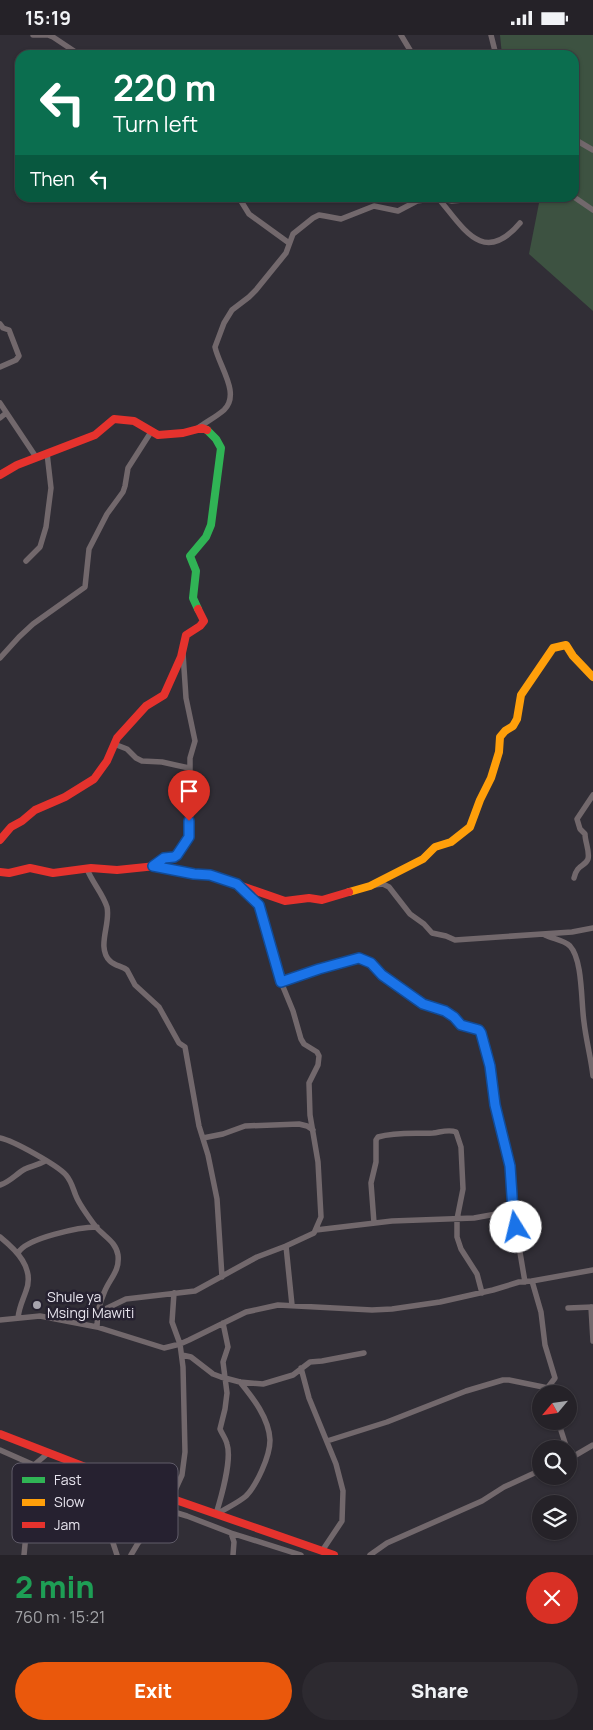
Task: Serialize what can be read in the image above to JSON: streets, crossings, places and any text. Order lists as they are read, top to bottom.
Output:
{
  "places": ["Shule ya Msingi Mawiti"],
  "legend": ["Fast", "Slow", "Jam"],
  "north": "bottom left",
  "page": {
    "status": "15:19",
    "turn": ["220 m", "Turn left"],
    "then": "Then",
    "heading": ["2 min", "760 m · 15:21"],
    "buttons": ["Exit", "Share"]
  }
}
